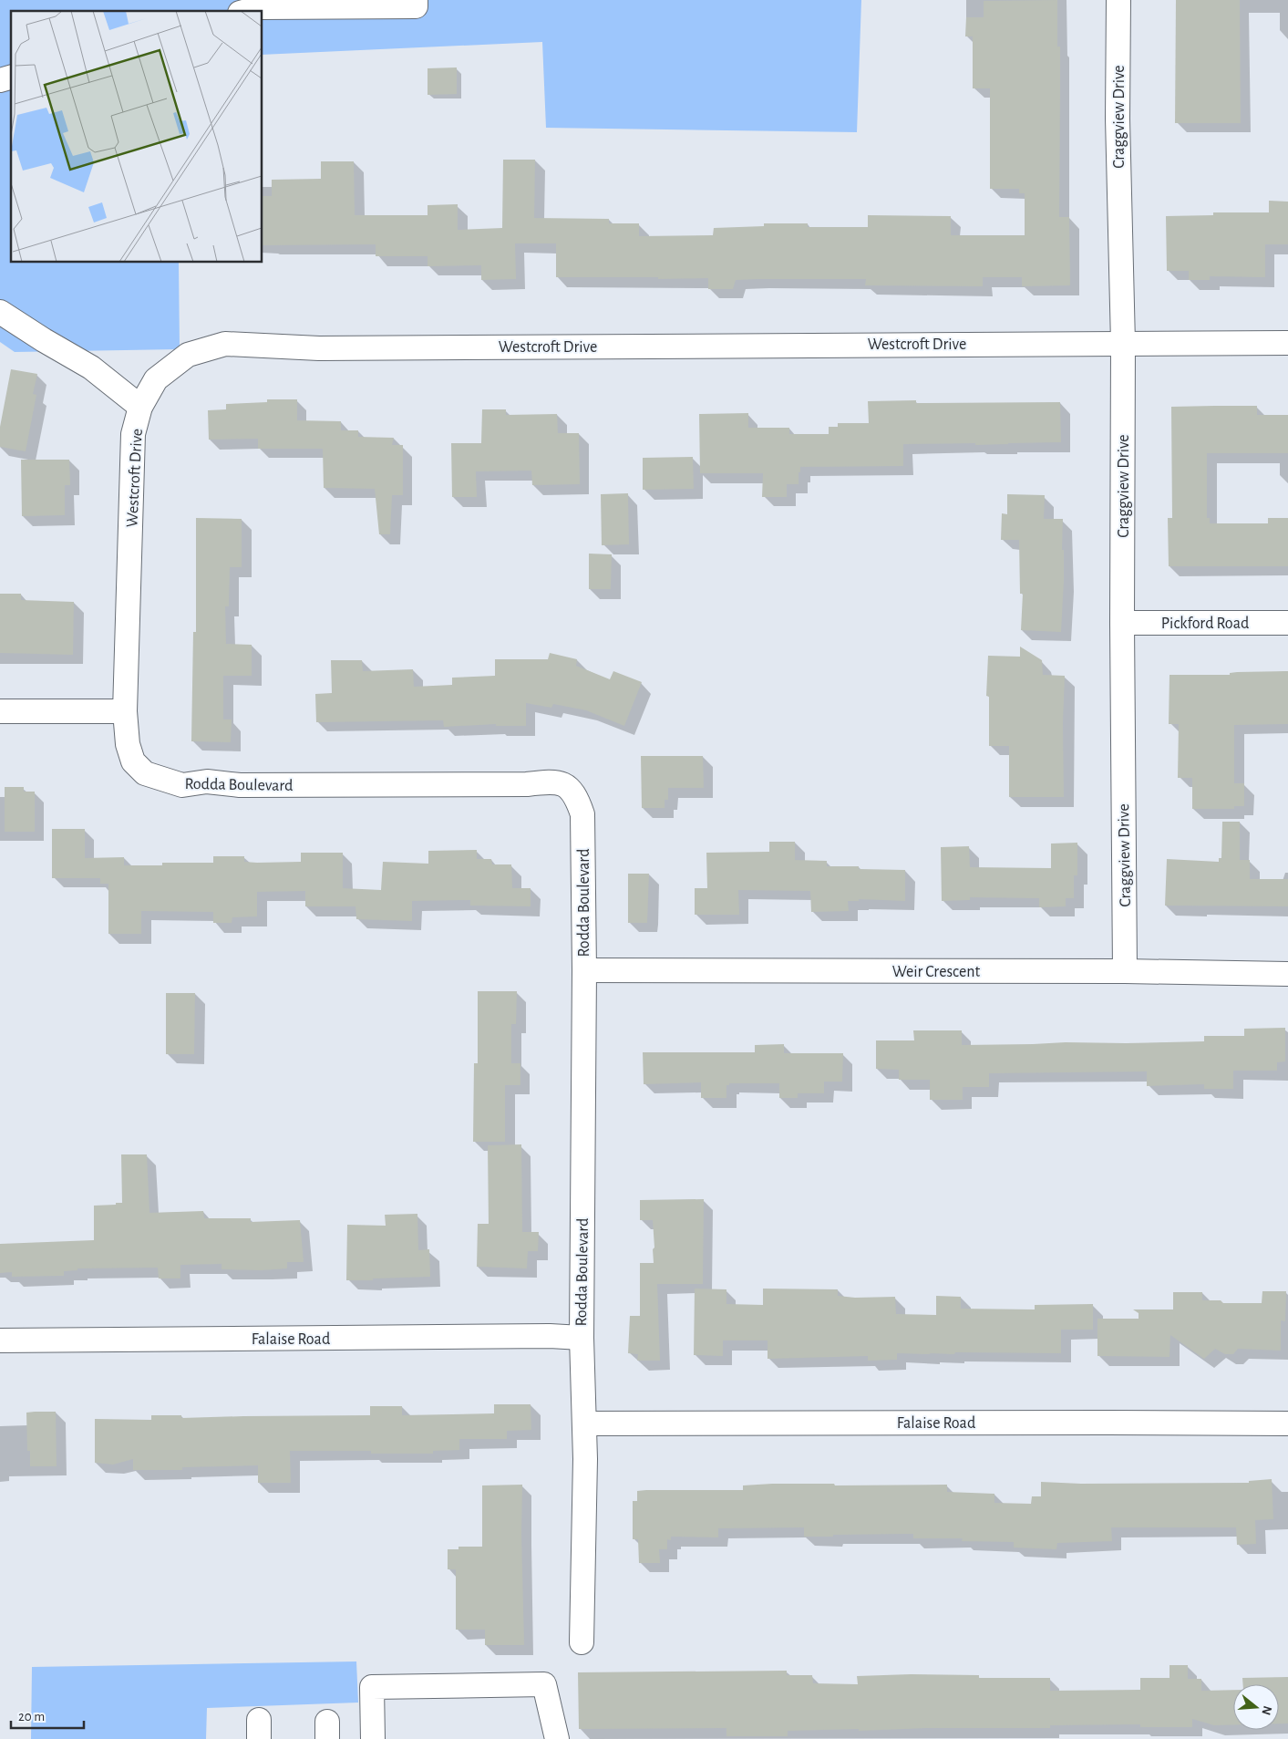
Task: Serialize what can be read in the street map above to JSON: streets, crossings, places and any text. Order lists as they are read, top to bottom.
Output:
{
  "streets": {
    "street": [
      "Craggview Drive",
      "Westcroft Drive",
      "Pickford Road",
      "Rodda Boulevard",
      "Weir Crescent",
      "Falaise Road"
    ]
  },
  "crossings": [
    ["Craggview Drive", "Westcroft Drive"],
    ["Craggview Drive", "Pickford Road"],
    ["Craggview Drive", "Weir Crescent"],
    ["Westcroft Drive", "Rodda Boulevard"],
    ["Rodda Boulevard", "Weir Crescent"],
    ["Rodda Boulevard", "Falaise Road"]
  ],
  "scale_bar": "20 m",
  "north": "right"
}
